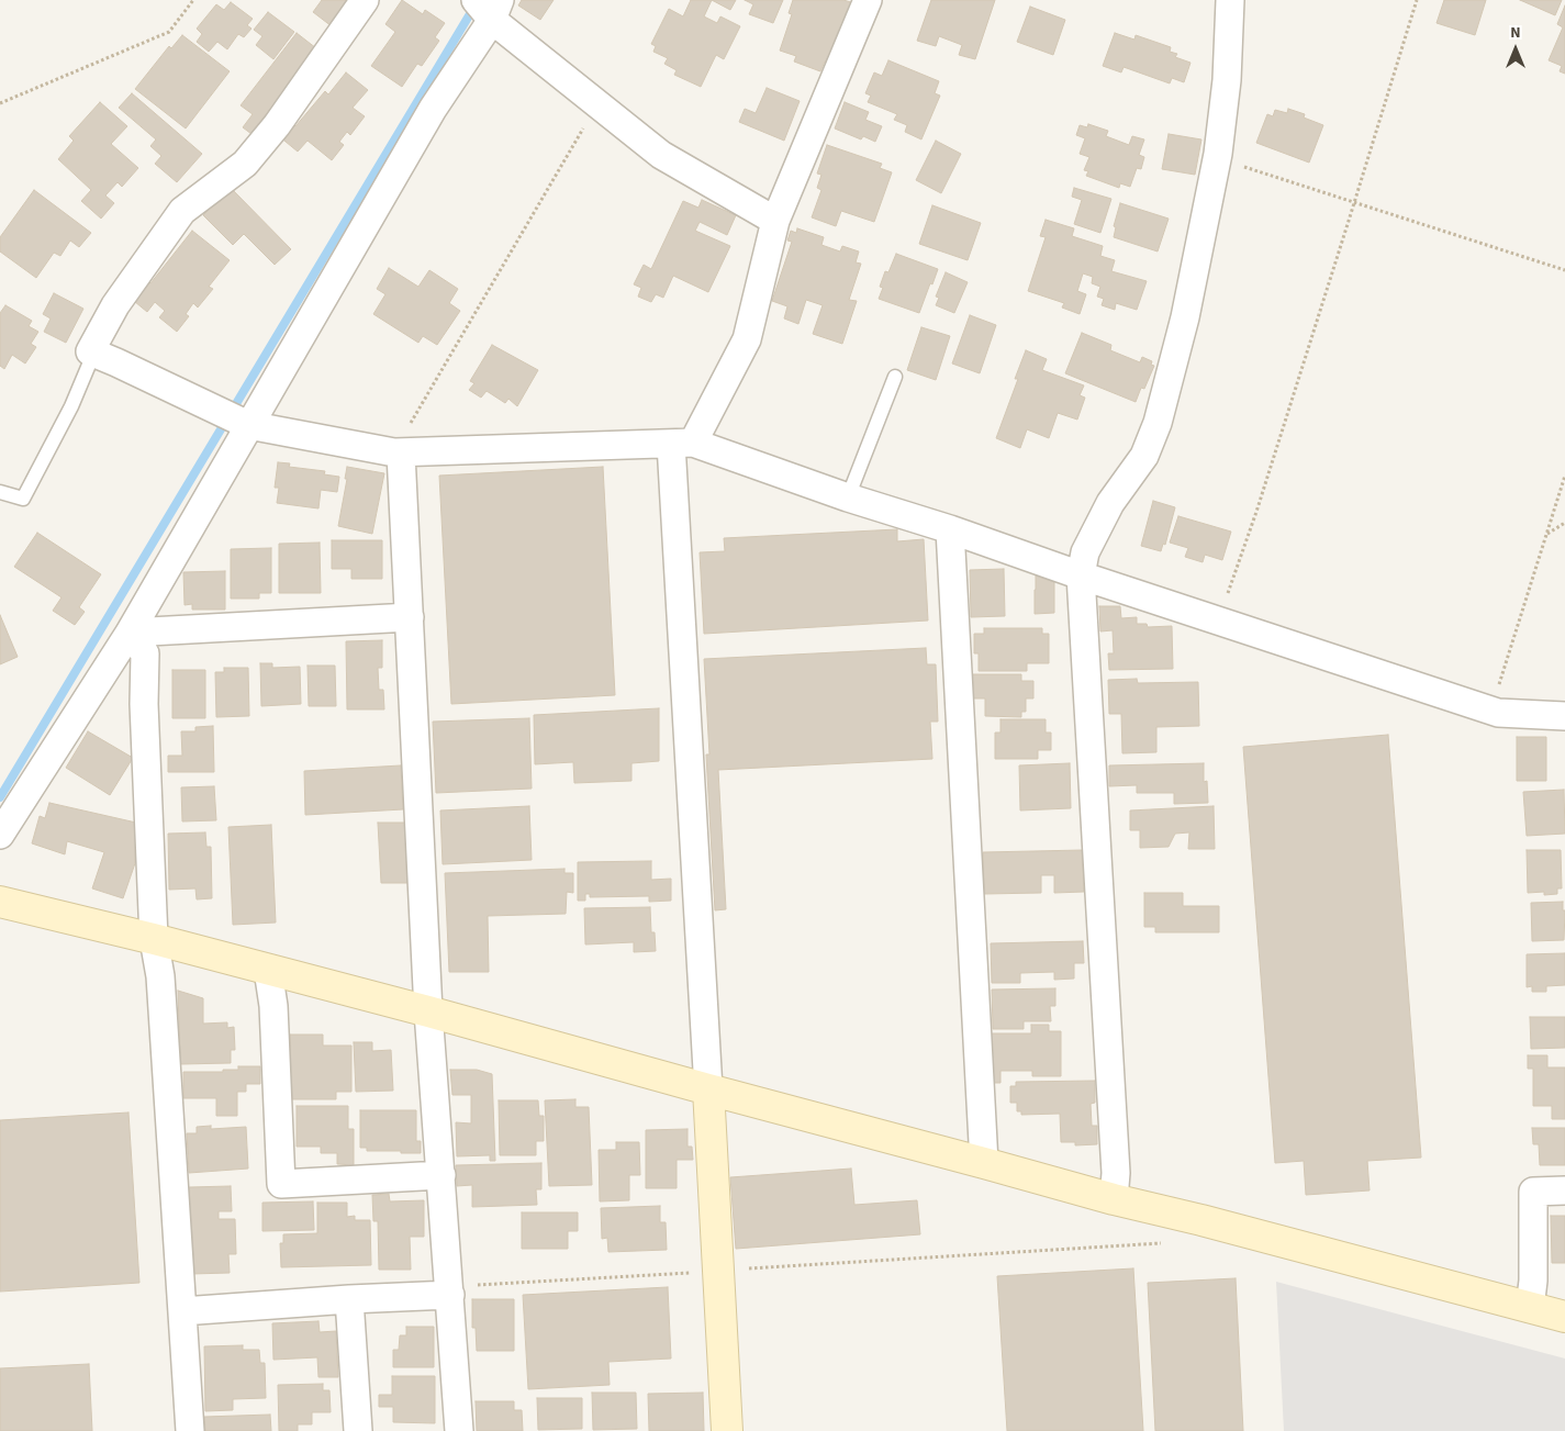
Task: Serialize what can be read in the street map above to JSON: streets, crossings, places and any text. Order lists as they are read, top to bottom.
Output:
{
  "north": "top"
}
